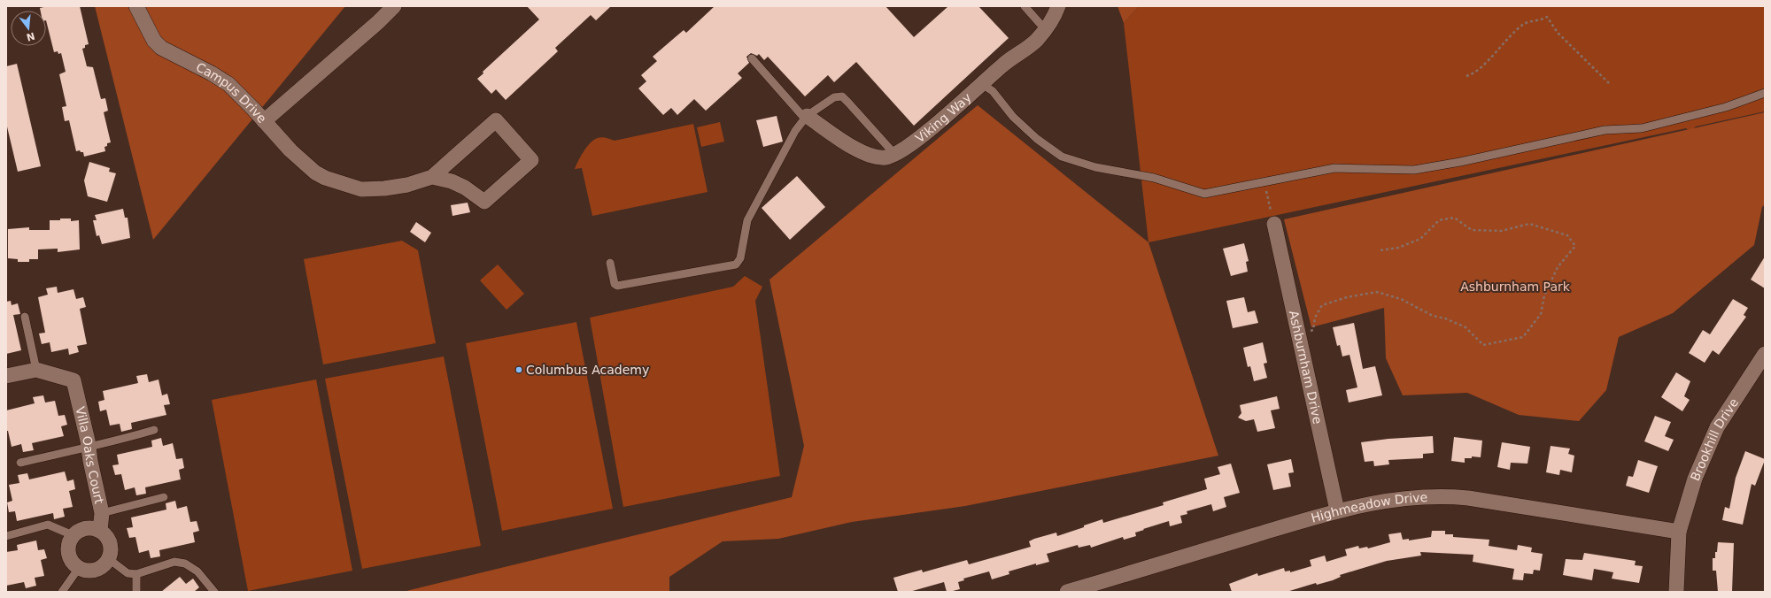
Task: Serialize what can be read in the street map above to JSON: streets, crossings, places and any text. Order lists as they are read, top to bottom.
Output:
{
  "streets": {
    "street": [
      "Campus Drive",
      "Viking Way",
      "Ashburnham Drive",
      "Brookhill Drive",
      "Villa Oaks Court",
      "Highmeadow Drive"
    ]
  },
  "crossings": [
    ["Ashburnham Drive", "Highmeadow Drive"],
    ["Brookhill Drive", "Highmeadow Drive"]
  ],
  "parks": ["Ashburnham Park"],
  "places": ["Columbus Academy"],
  "north": "bottom"
}
